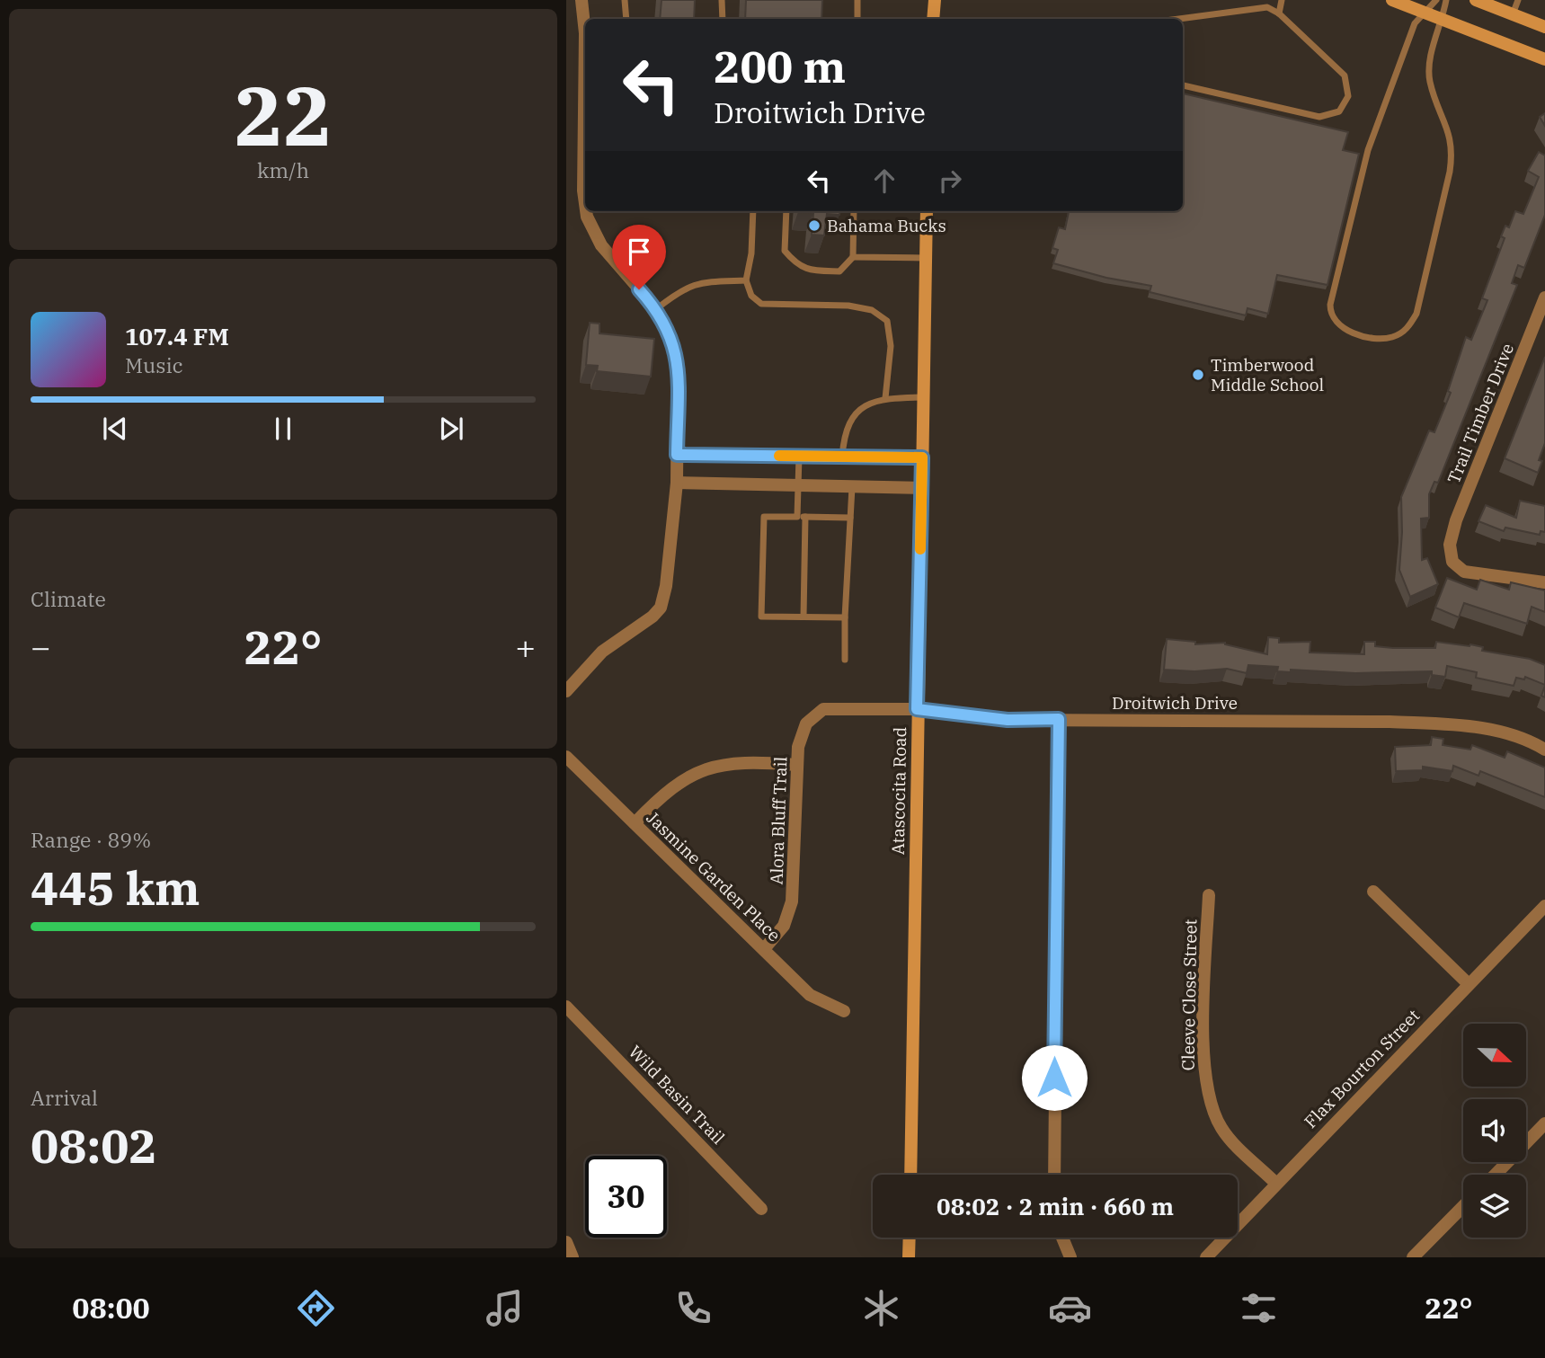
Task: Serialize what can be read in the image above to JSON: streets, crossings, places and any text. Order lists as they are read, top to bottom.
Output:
{
  "streets": {
    "main road": ["Atascocita Road"],
    "street": [
      "Trail Timber Drive",
      "Droitwich Drive",
      "Alora Bluff Trail",
      "Jasmine Garden Place",
      "Cleeve Close Street",
      "Flax Bourton Street",
      "Wild Basin Trail"
    ]
  },
  "crossings": [
    ["Droitwich Drive", "Atascocita Road"],
    ["Droitwich Drive", "Alora Bluff Trail"],
    ["Alora Bluff Trail", "Jasmine Garden Place"],
    ["Cleeve Close Street", "Flax Bourton Street"]
  ],
  "places": ["Bahama Bucks", "Timberwood Middle School"],
  "north": "right",
  "page": {
    "tile": [
      ["22", "km/h"],
      "Climate",
      ["Range · 89%", "445 km"],
      ["Arrival", "08:02"]
    ],
    "turn": ["200 m", "Droitwich Drive"],
    "song": ["107.4 FM", "Music"],
    "heat": ["−", "22°", "+"],
    "limit": "30",
    "trip": "08:02 · 2 min · 660 m",
    "tabs": ["08:00", "22°"]
  }
}
